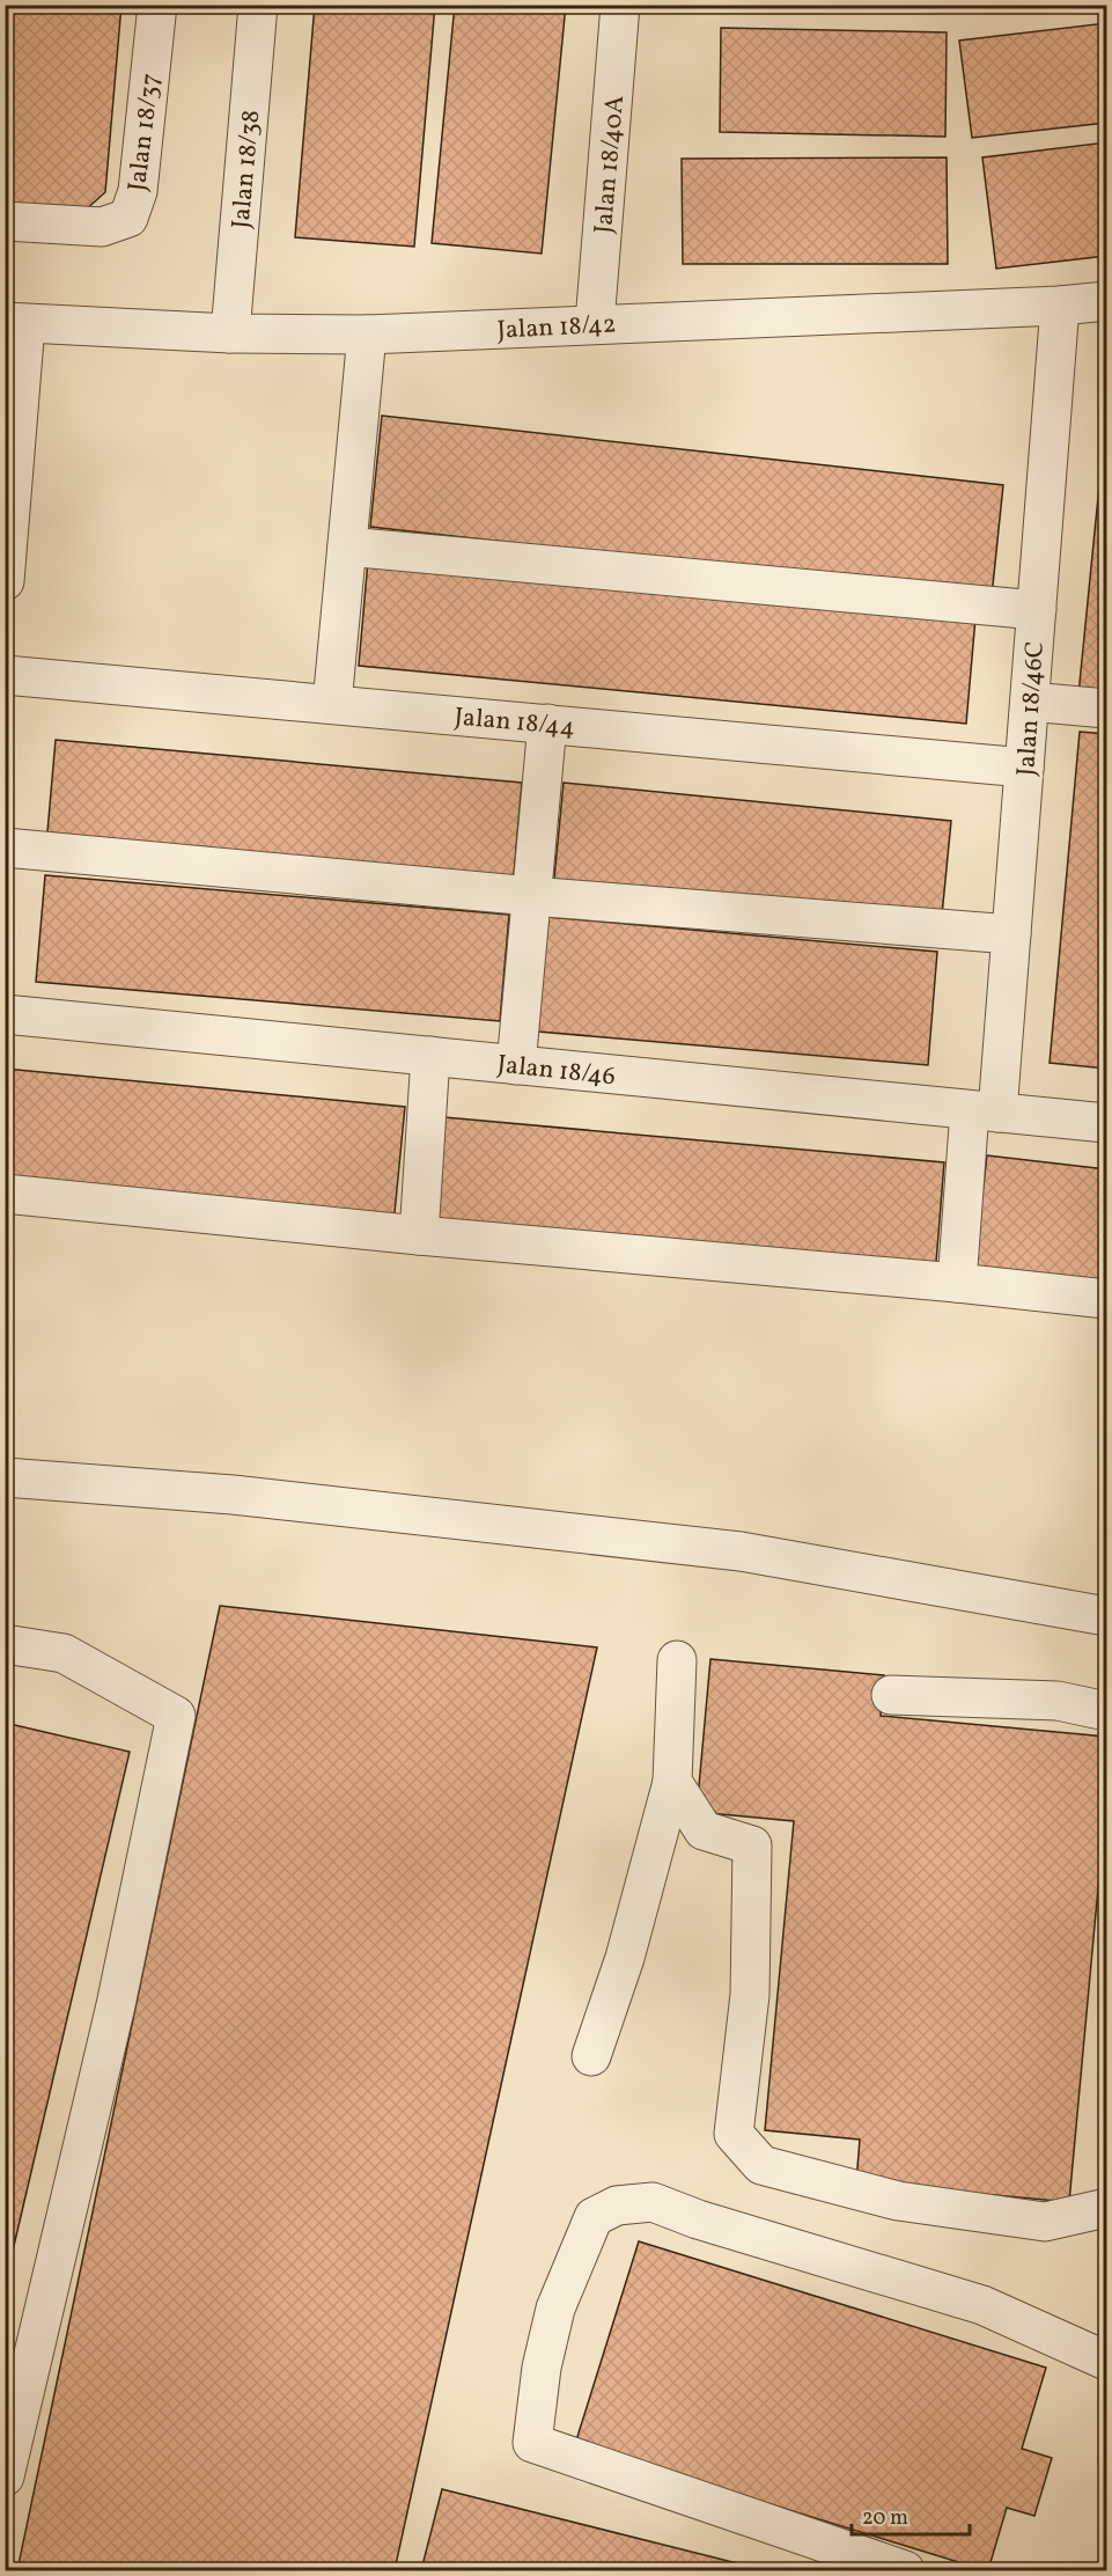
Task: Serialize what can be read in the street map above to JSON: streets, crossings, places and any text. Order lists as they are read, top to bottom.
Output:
{
  "streets": {
    "street": [
      "Jalan 18/37",
      "Jalan 18/40A",
      "Jalan 18/38",
      "Jalan 18/42",
      "Jalan 18/46C",
      "Jalan 18/44",
      "Jalan 18/46"
    ]
  },
  "crossings": [
    ["Jalan 18/40A", "Jalan 18/42"],
    ["Jalan 18/38", "Jalan 18/42"],
    ["Jalan 18/42", "Jalan 18/46C"],
    ["Jalan 18/46C", "Jalan 18/44"],
    ["Jalan 18/46C", "Jalan 18/46"]
  ],
  "scale_bar": "20 m"
}
